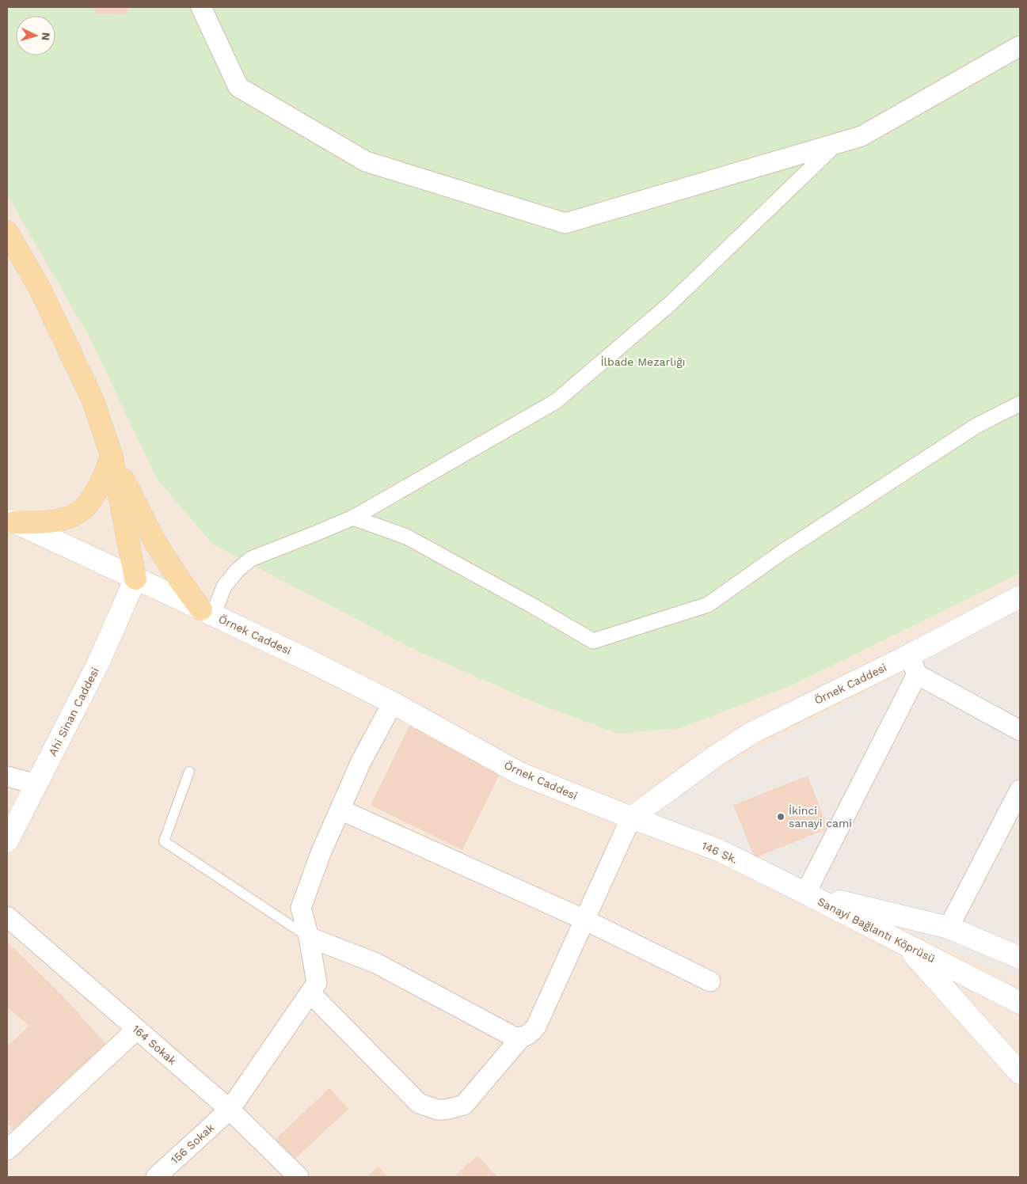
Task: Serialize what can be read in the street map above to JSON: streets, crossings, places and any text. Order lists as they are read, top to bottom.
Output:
{
  "streets": {
    "main road": [
      "Örnek Caddesi",
      "Ahi Sinan Caddesi",
      "146 Sk.",
      "Sanayi Bağlantı Köprüsü"
    ],
    "street": ["164 Sokak", "156 Sokak"]
  },
  "crossings": [
    ["Örnek Caddesi", "Ahi Sinan Caddesi"],
    ["Örnek Caddesi", "146 Sk."],
    ["Örnek Caddesi", "156 Sokak"],
    ["146 Sk.", "Sanayi Bağlantı Köprüsü"],
    ["164 Sokak", "156 Sokak"]
  ],
  "parks": ["İlbade Mezarlığı"],
  "places": ["İkinci sanayi cami"],
  "north": "right"
}
